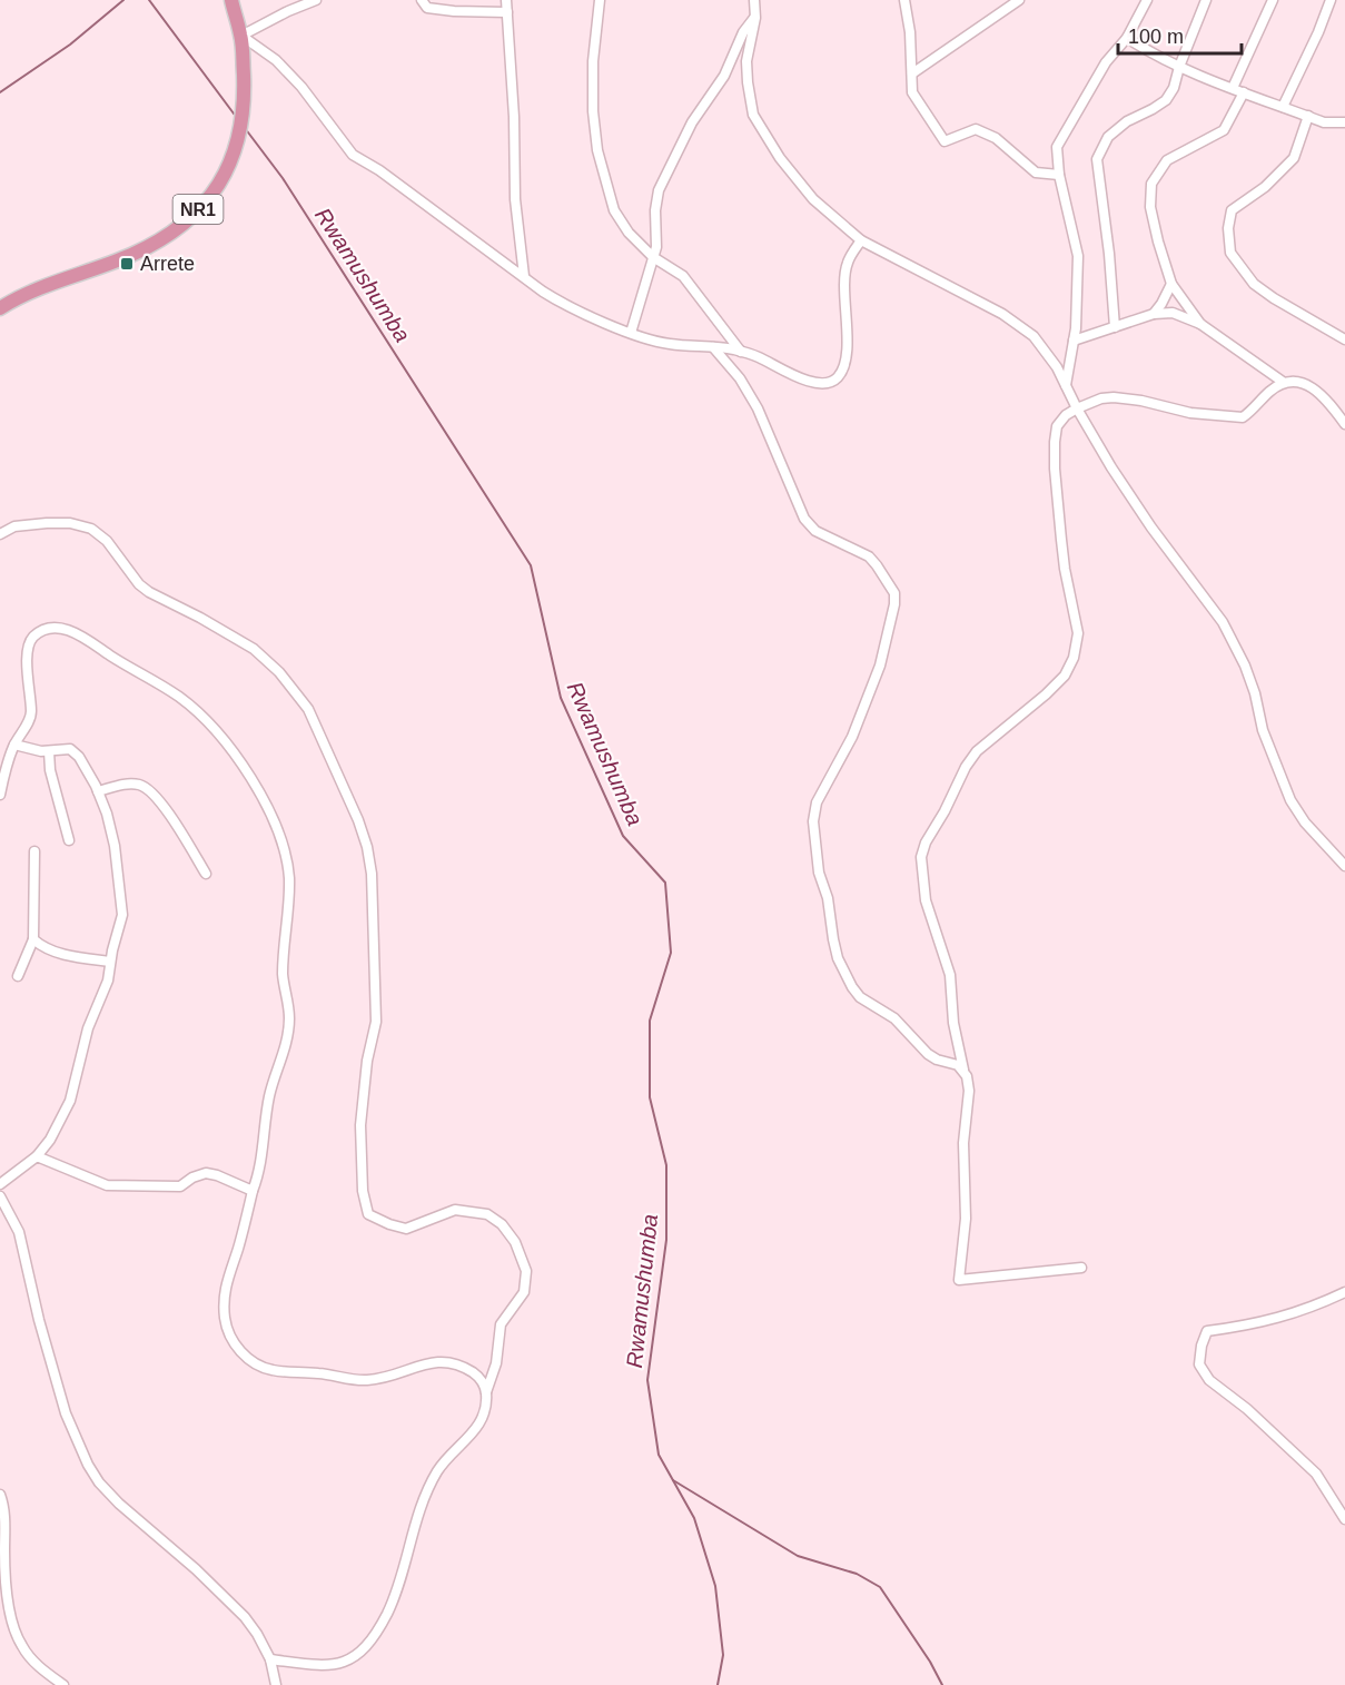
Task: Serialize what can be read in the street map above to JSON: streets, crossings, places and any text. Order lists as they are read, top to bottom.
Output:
{
  "streets": {
    "highway": ["NR1"]
  },
  "water": ["Rwamushumba"],
  "places": {
    "transit": ["Arrete"]
  },
  "scale_bar": "100 m"
}
